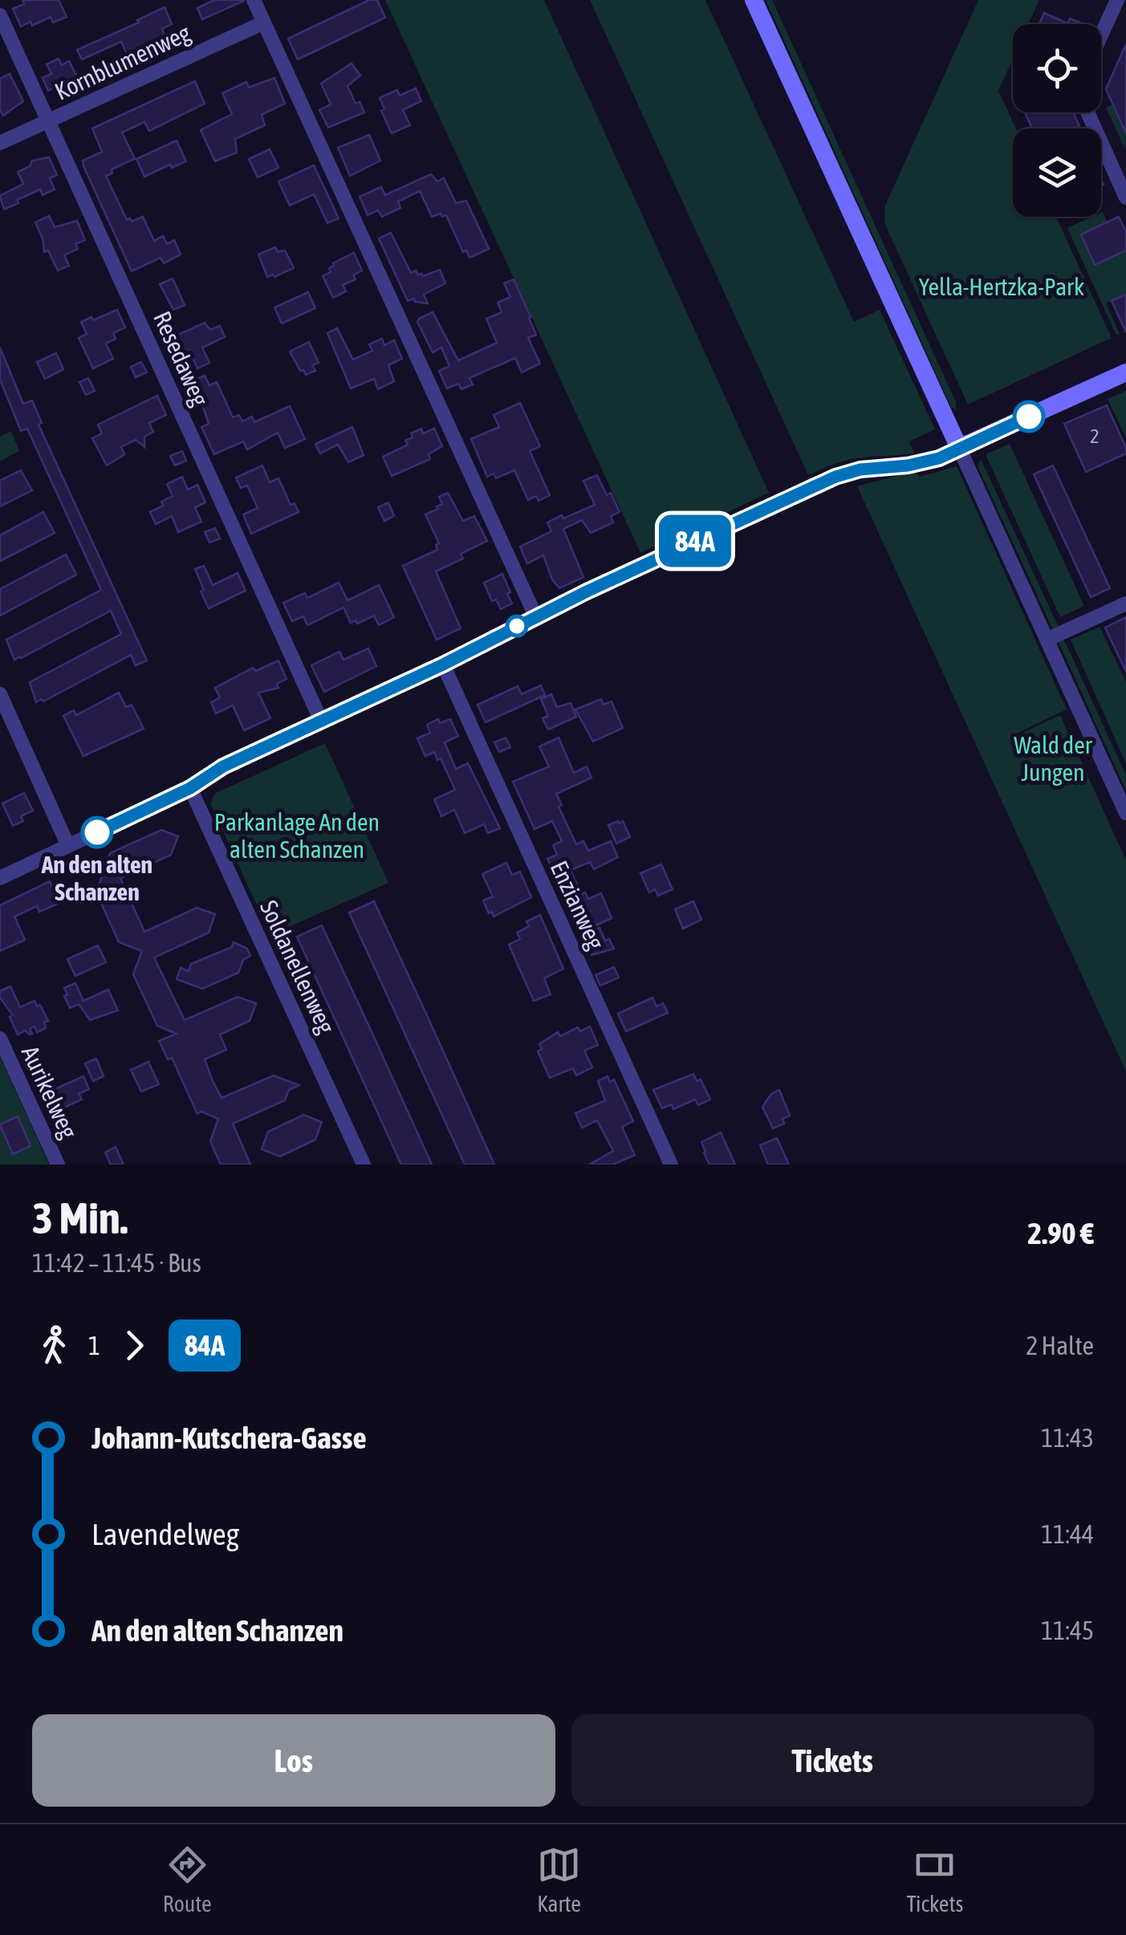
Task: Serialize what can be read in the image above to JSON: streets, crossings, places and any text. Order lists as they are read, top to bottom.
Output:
{
  "streets": {
    "street": [
      "Kornblumenweg",
      "Resedaweg",
      "Enzianweg",
      "Soldanellenweg",
      "Aurikelweg"
    ]
  },
  "crossings": [
    ["Kornblumenweg", "Resedaweg"]
  ],
  "parks": ["Yella-Hertzka-Park", "Wald der Jungen", "Parkanlage An den alten Schanzen"],
  "places": ["An den alten Schanzen"],
  "lines": ["bus line 84A"],
  "house_numbers": ["2"],
  "page": {
    "on_map": "84A",
    "heading": ["3 Min.", "11:42 – 11:45 · Bus", "2.90 €"],
    "legs": ["1", "84A", "2 Halte"],
    "list": [
      {
        "name": "Johann-Kutschera-Gasse",
        "value": "11:43"
      },
      {
        "name": "Lavendelweg",
        "value": "11:44"
      },
      {
        "name": "An den alten Schanzen",
        "value": "11:45"
      }
    ],
    "buttons": ["Los", "Tickets"],
    "tabs": ["Route", "Karte", "Tickets"]
  }
}
